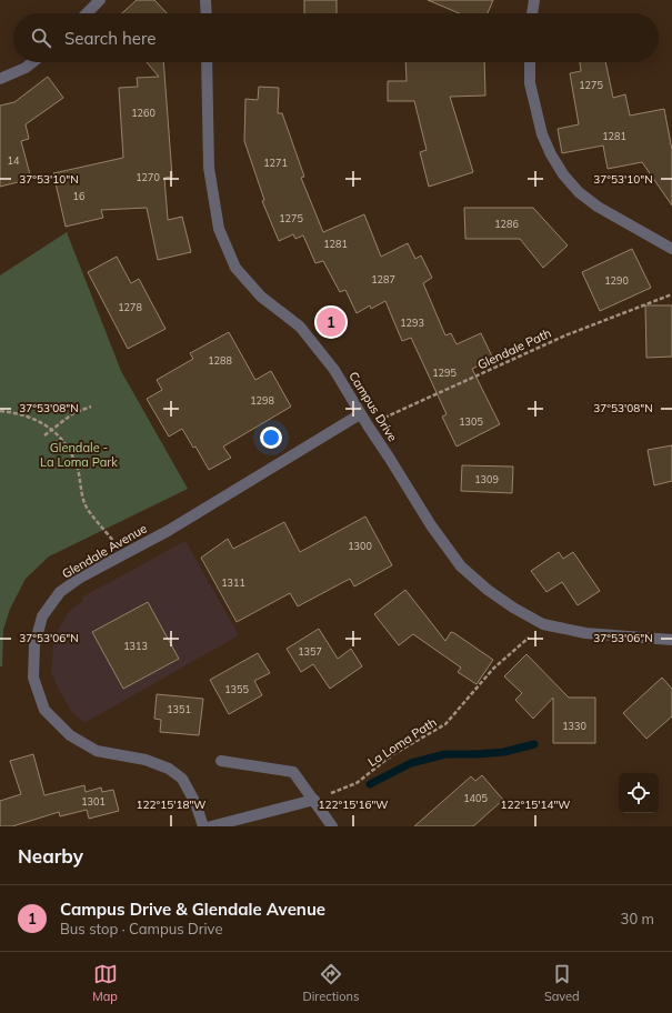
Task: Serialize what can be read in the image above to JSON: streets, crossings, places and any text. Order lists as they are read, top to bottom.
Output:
{
  "streets": {
    "street": ["Campus Drive", "Glendale Avenue"],
    "path": ["Glendale Path", "La Loma Path"]
  },
  "crossings": [
    ["Glendale Path", "Campus Drive"],
    ["Campus Drive", "Glendale Avenue"],
    ["Campus Drive", "La Loma Path"]
  ],
  "parks": ["Glendale - La Loma Park"],
  "house_numbers": [
    "1275",
    "1260",
    "1281",
    "14",
    "1271",
    "1270",
    "16",
    "1275",
    "1286",
    "1281",
    "1287",
    "1290",
    "1278",
    "1293",
    "1288",
    "1295",
    "1298",
    "1305",
    "1309",
    "1300",
    "1311",
    "1313",
    "1357",
    "1355",
    "1351",
    "1330",
    "1405",
    "1301"
  ],
  "page": {
    "search": "Search here",
    "pins": "1",
    "heading": "Nearby",
    "list": [
      {
        "mark": "1",
        "name": "Campus Drive & Glendale Avenue",
        "note": "Bus stop · Campus Drive",
        "value": "30 m"
      }
    ],
    "nav": ["Map", "Directions", "Saved"]
  },
  "coordinates": [
    "37°53'10\"N",
    "37°53'08\"N",
    "37°53'06\"N",
    "122°15'18\"W",
    "122°15'16\"W",
    "122°15'14\"W"
  ]
}
